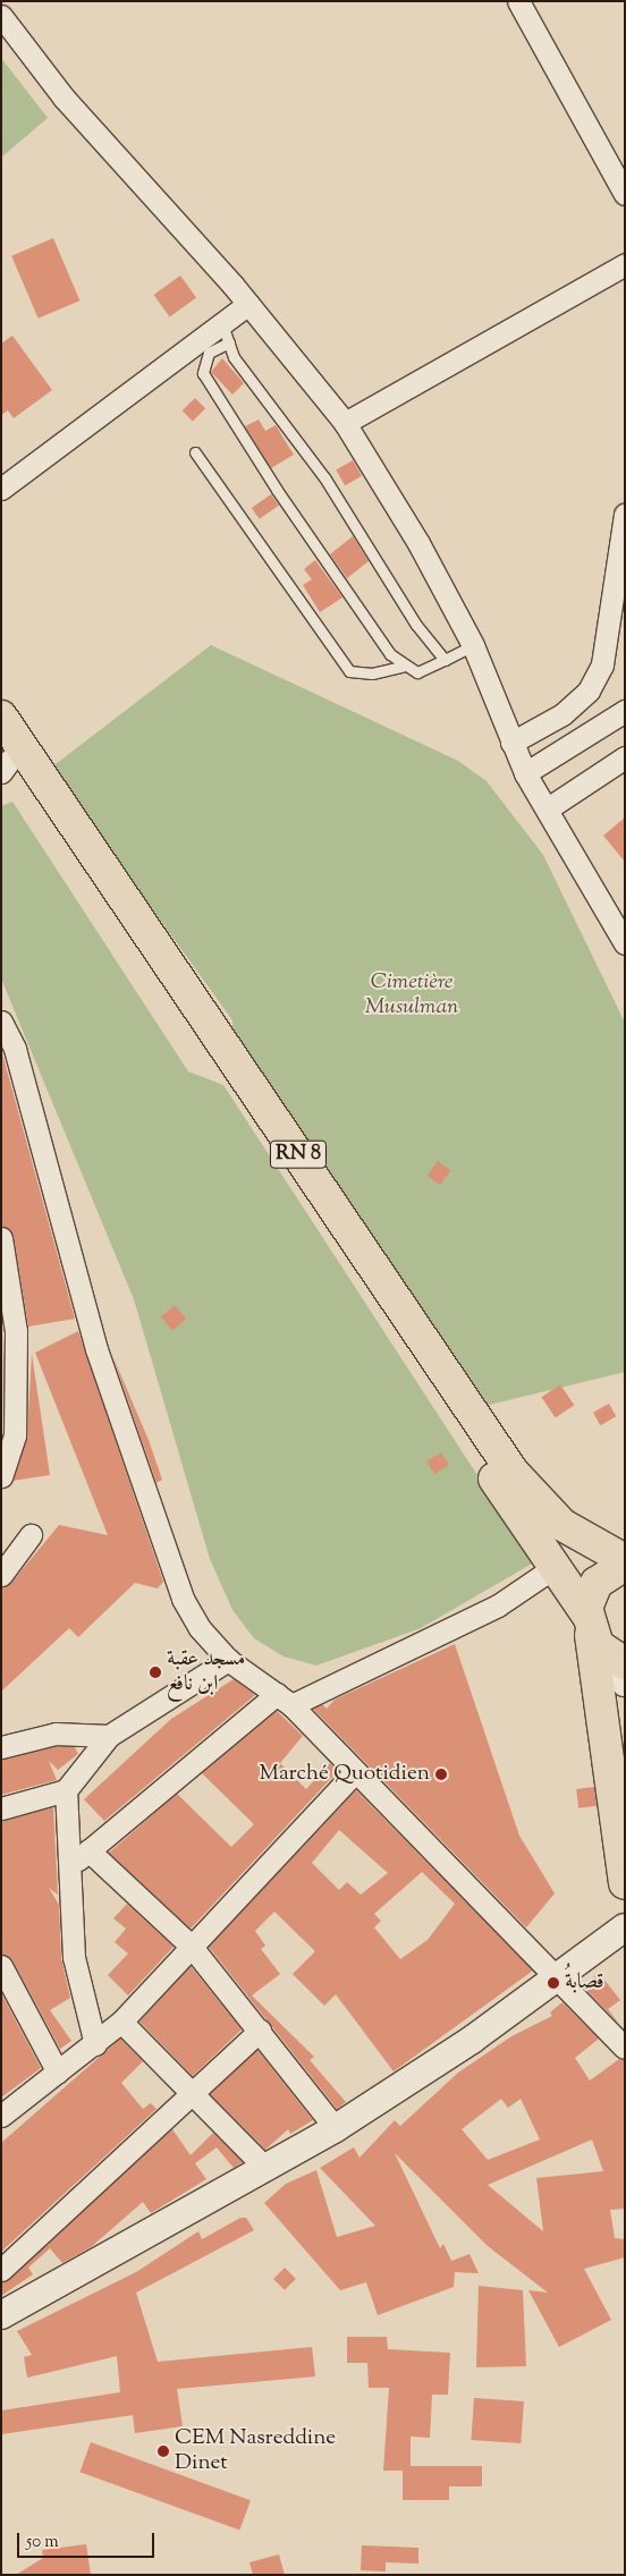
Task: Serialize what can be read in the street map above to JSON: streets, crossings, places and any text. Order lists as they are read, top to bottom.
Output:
{
  "streets": {
    "main road": ["RN 8"]
  },
  "parks": ["Cimetière Musulman"],
  "places": [
    "مسجد عقبة ابن نافع",
    "Marché Quotidien",
    "قصابةُ",
    "CEM Nasreddine Dinet"
  ],
  "scale_bar": "50 m"
}
